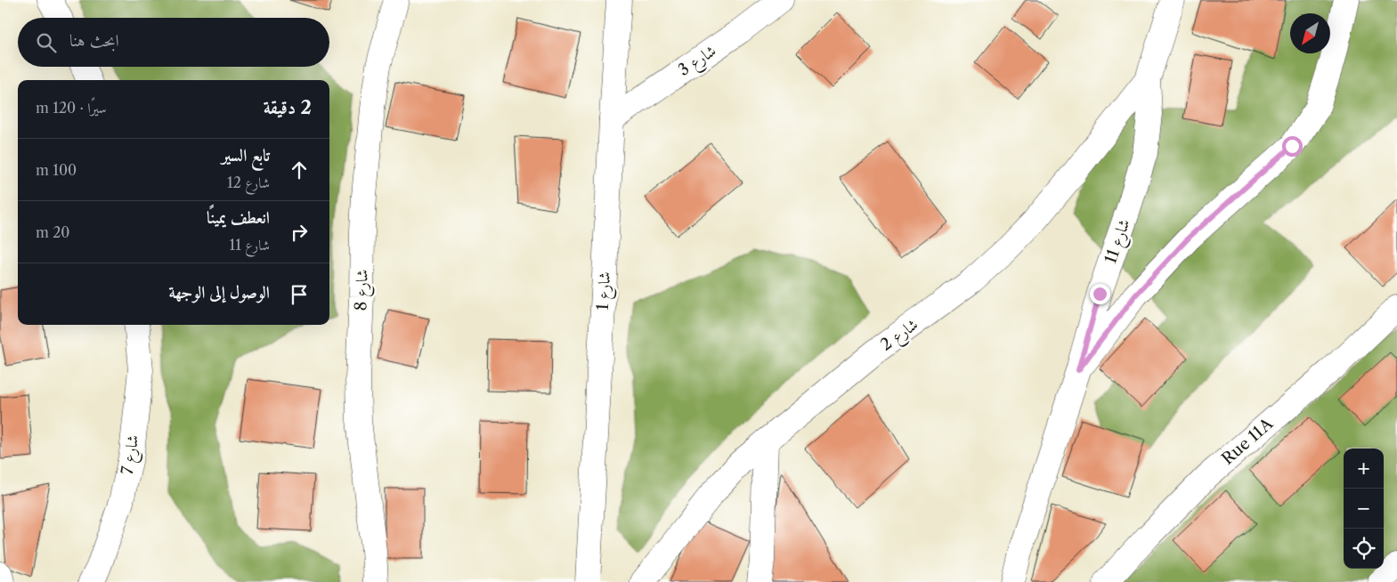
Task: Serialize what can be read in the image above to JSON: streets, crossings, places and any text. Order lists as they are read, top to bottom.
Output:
{
  "streets": {
    "street": [
      "شارع 3",
      "شارع 11",
      "شارع 8",
      "شارع 1",
      "شارع 2",
      "Rue 11A",
      "شارع 7"
    ]
  },
  "crossings": [
    ["شارع 3", "شارع 1"],
    ["شارع 11", "شارع 2"]
  ],
  "north": "bottom left",
  "page": {
    "search": "ابحث هنا",
    "heading": ["2 دقيقة", "سيرًا · 120 m"],
    "list": [
      ["تابع السير", "شارع 12", "100 m"],
      ["انعطف يمينًا", "شارع 11", "20 m"],
      "الوصول إلى الوجهة"
    ],
    "map_buttons": ["+", "−"]
  }
}
